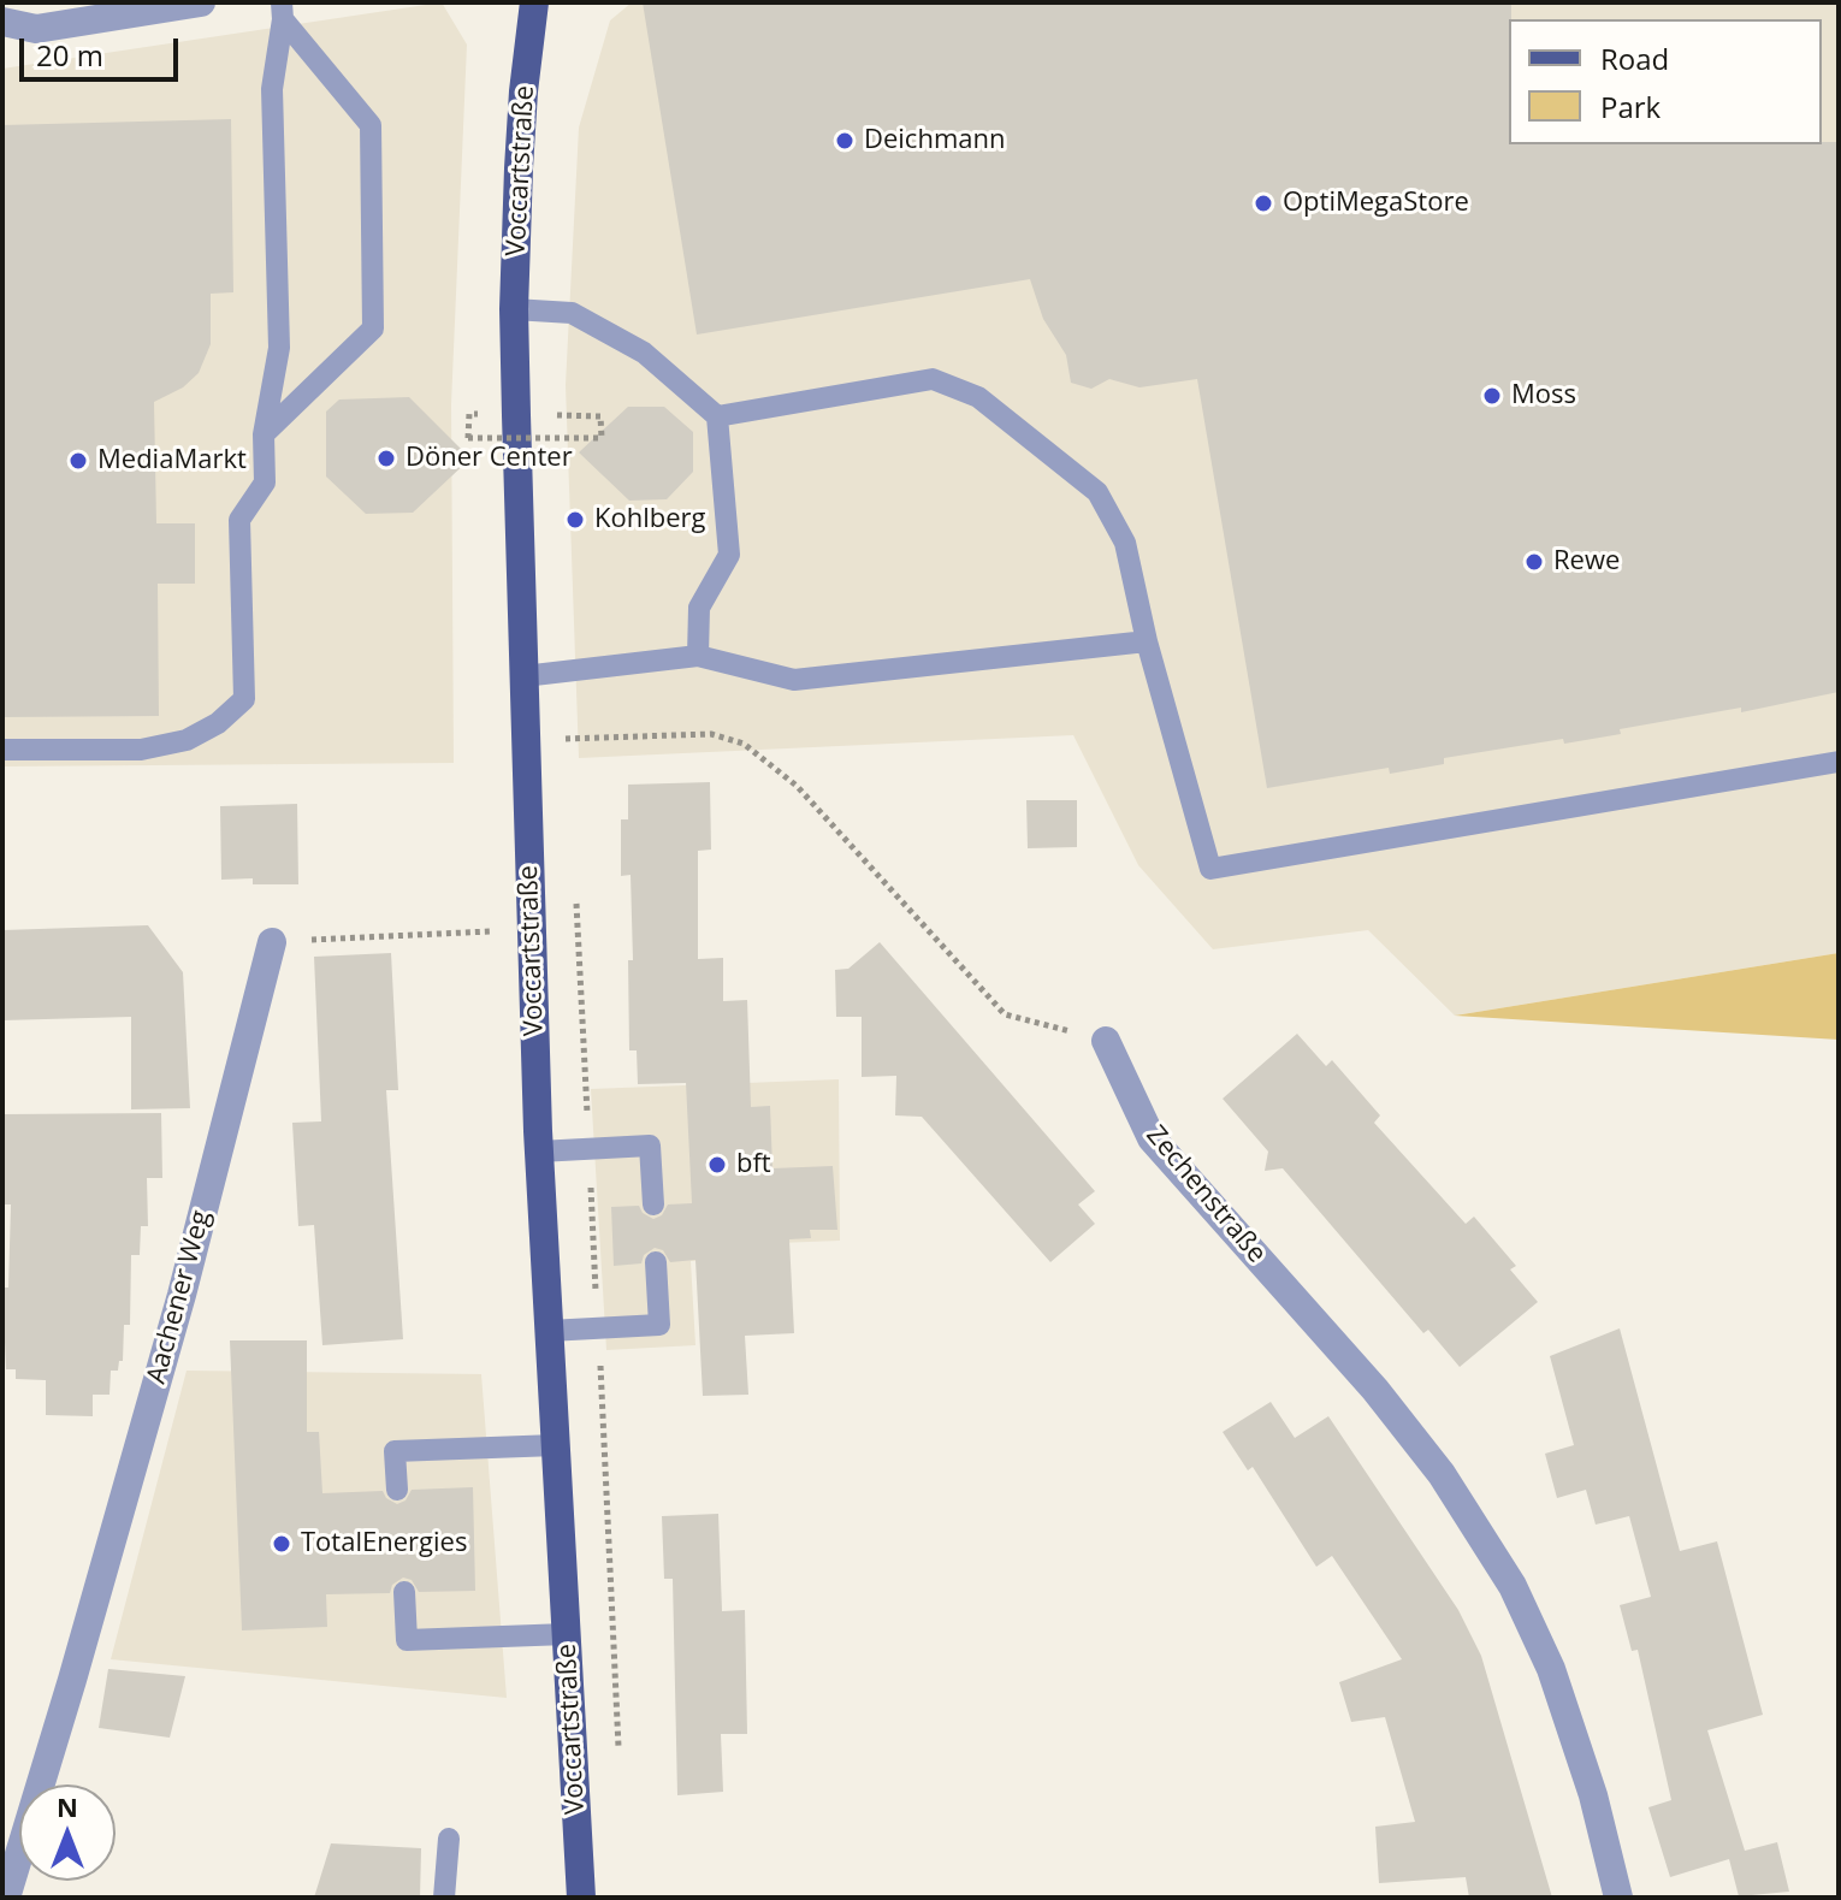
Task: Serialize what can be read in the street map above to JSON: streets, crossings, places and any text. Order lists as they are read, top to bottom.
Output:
{
  "streets": {
    "main road": ["Voccartstraße"],
    "street": ["Zechenstraße", "Aachener Weg"]
  },
  "places": [
    "Deichmann",
    "OptiMegaStore",
    "Moss",
    "Döner Center",
    "MediaMarkt",
    "Kohlberg",
    "Rewe",
    "bft",
    "TotalEnergies"
  ],
  "legend": ["Road", "Park"],
  "scale_bar": "20 m",
  "north": "top"
}
